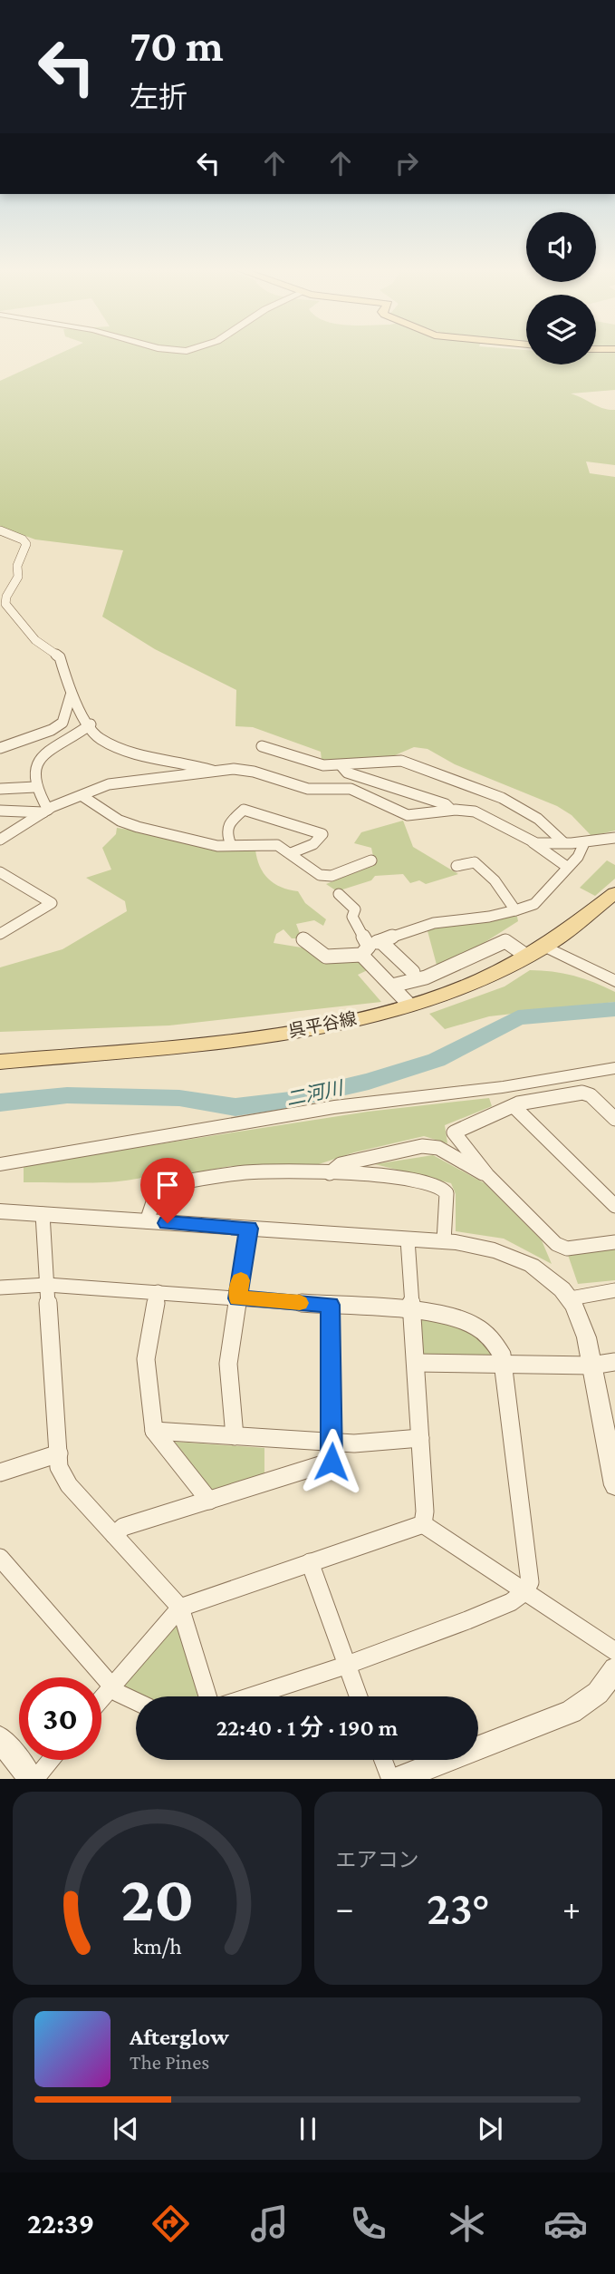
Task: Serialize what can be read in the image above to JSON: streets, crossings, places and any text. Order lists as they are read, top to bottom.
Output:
{
  "streets": {
    "main road": ["呉平谷線"]
  },
  "water": ["二河川"],
  "page": {
    "turn": ["70 m", "左折"],
    "limit": "30",
    "trip": "22:40 · 1 分 · 190 m",
    "tile": "エアコン",
    "heat": ["−", "23°", "+"],
    "song": ["Afterglow", "The Pines"],
    "tabs": "22:39",
    "gauge": ["20", "km/h"]
  }
}
